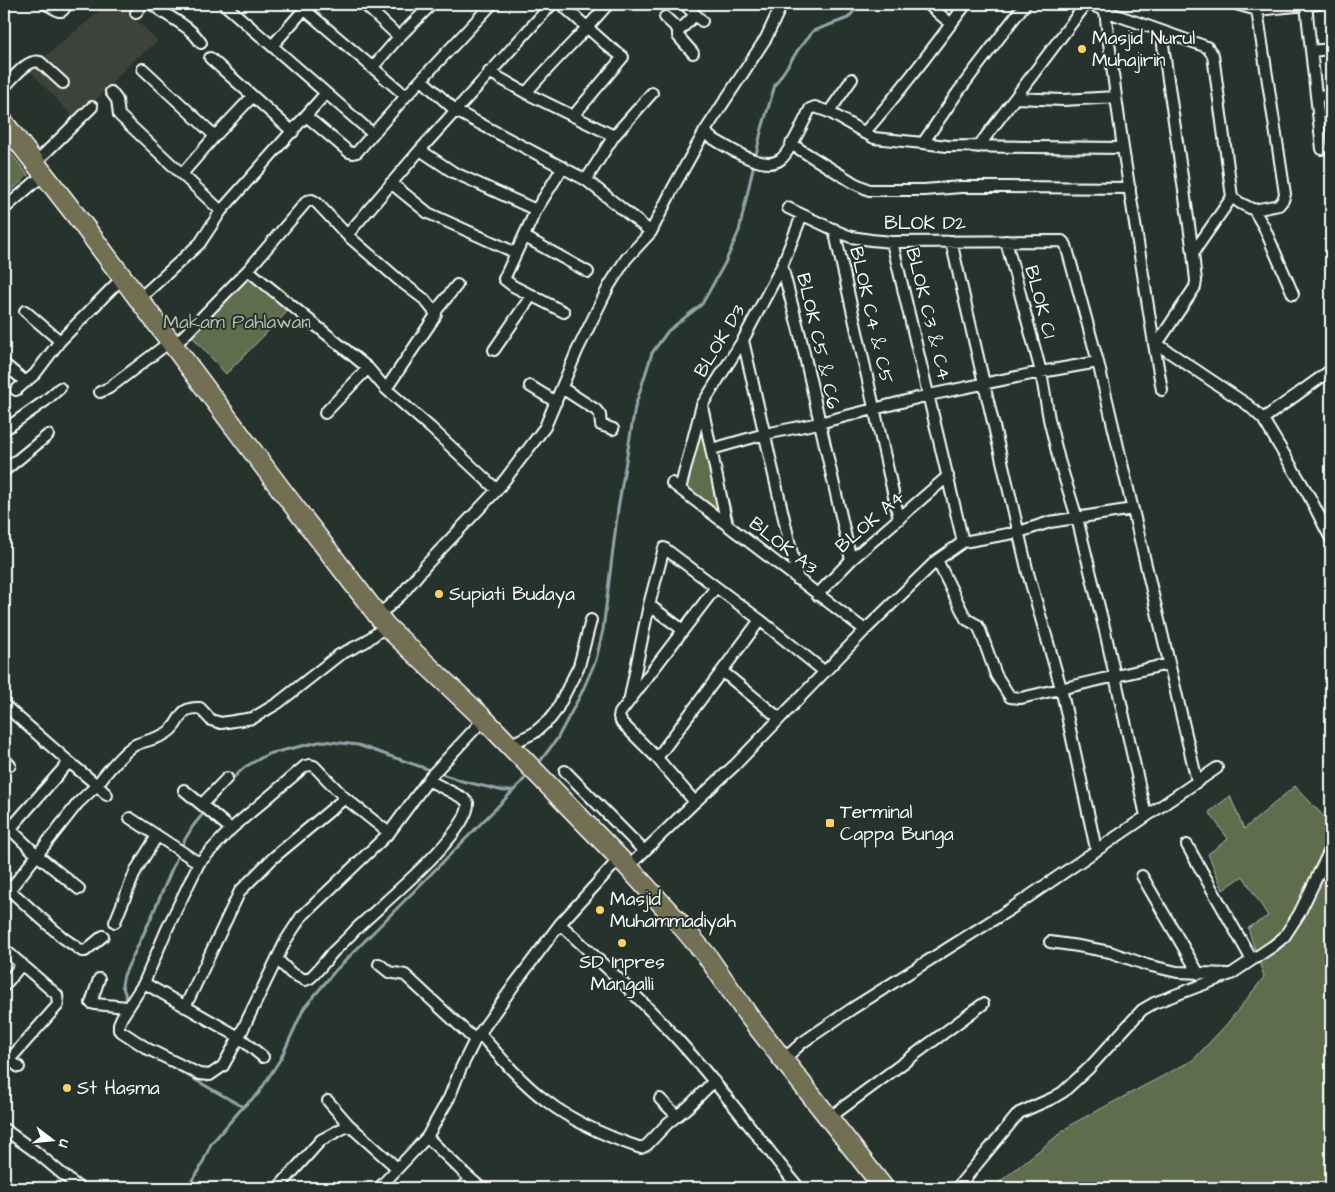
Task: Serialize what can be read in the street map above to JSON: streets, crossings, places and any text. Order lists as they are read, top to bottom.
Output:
{
  "streets": {
    "street": [
      "BLOK D2",
      "BLOK C1",
      "BLOK C3 & C4",
      "BLOK C4 & C5",
      "BLOK D3",
      "BLOK C5 & C6",
      "BLOK A4",
      "BLOK A3"
    ]
  },
  "crossings": [
    ["BLOK D2", "BLOK C1"],
    ["BLOK D2", "BLOK C3 & C4"],
    ["BLOK D2", "BLOK C4 & C5"],
    ["BLOK D2", "BLOK D3"],
    ["BLOK C3 & C4", "BLOK A4"],
    ["BLOK C4 & C5", "BLOK A4"],
    ["BLOK D3", "BLOK C5 & C6"],
    ["BLOK D3", "BLOK A3"],
    ["BLOK C5 & C6", "BLOK A4"],
    ["BLOK A4", "BLOK A3"]
  ],
  "parks": ["Makam Pahlawan"],
  "places": {
    "other": [
      "Masjid Nurul Muhajirin",
      "Supiati Budaya",
      "Masjid Muhammadiyah",
      "SD Inpres Mangalli",
      "St Hasma"
    ],
    "transit": ["Terminal Cappa Bunga"]
  },
  "north": "right"
}
